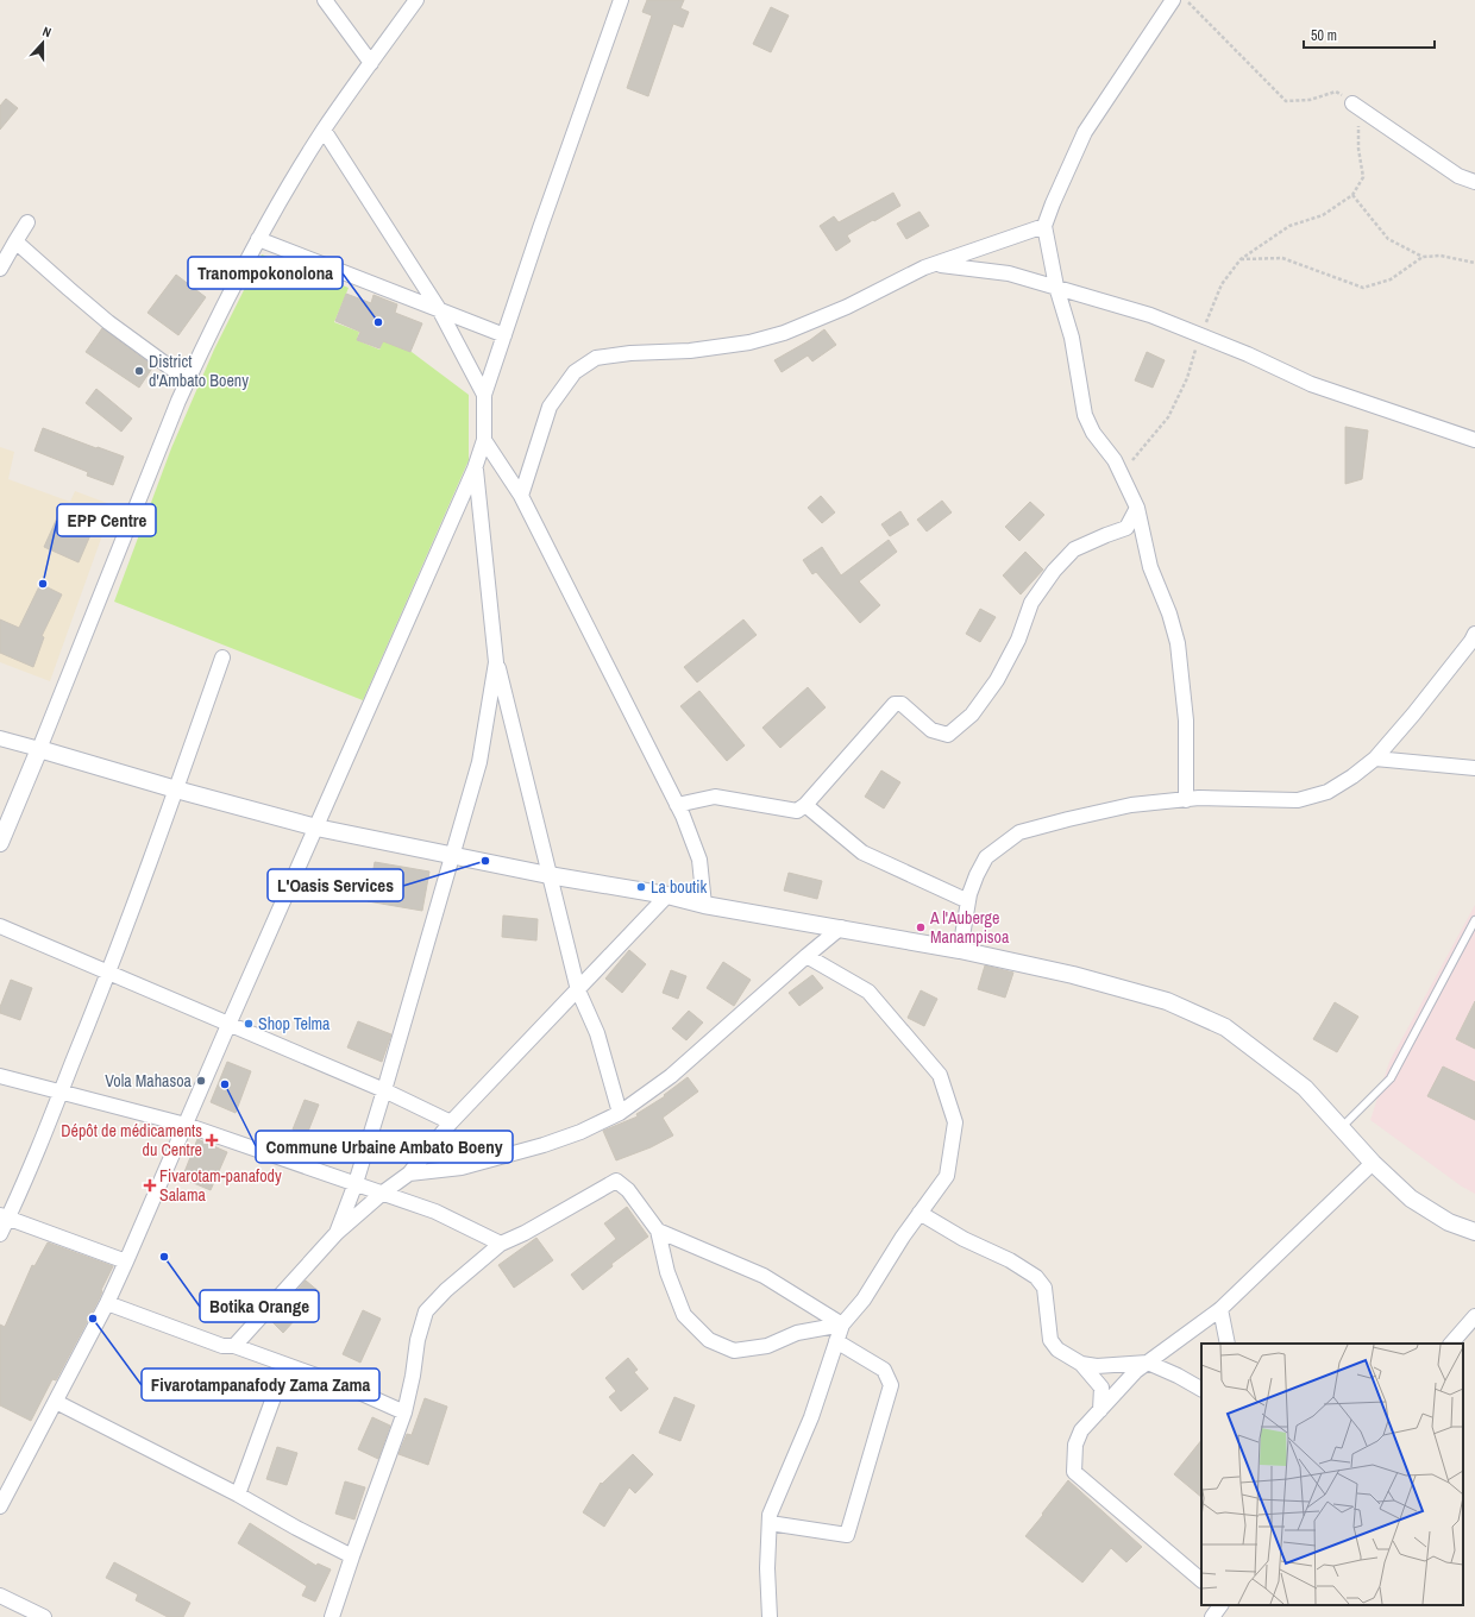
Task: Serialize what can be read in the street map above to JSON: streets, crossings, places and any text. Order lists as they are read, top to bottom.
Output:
{
  "places": {
    "other": [
      "Tranompokonolona",
      "District d'Ambato Boeny",
      "EPP Centre",
      "L'Oasis Services",
      "La boutik",
      "A l'Auberge Manampisoa",
      "Shop Telma",
      "Vola Mahasoa",
      "Commune Urbaine Ambato Boeny",
      "Botika Orange",
      "Fivarotampanafody Zama Zama"
    ],
    "health": ["Dépôt de médicaments du Centre", "Fivarotam-panafody Salama"]
  },
  "scale_bar": "50 m",
  "north": "top"
}
